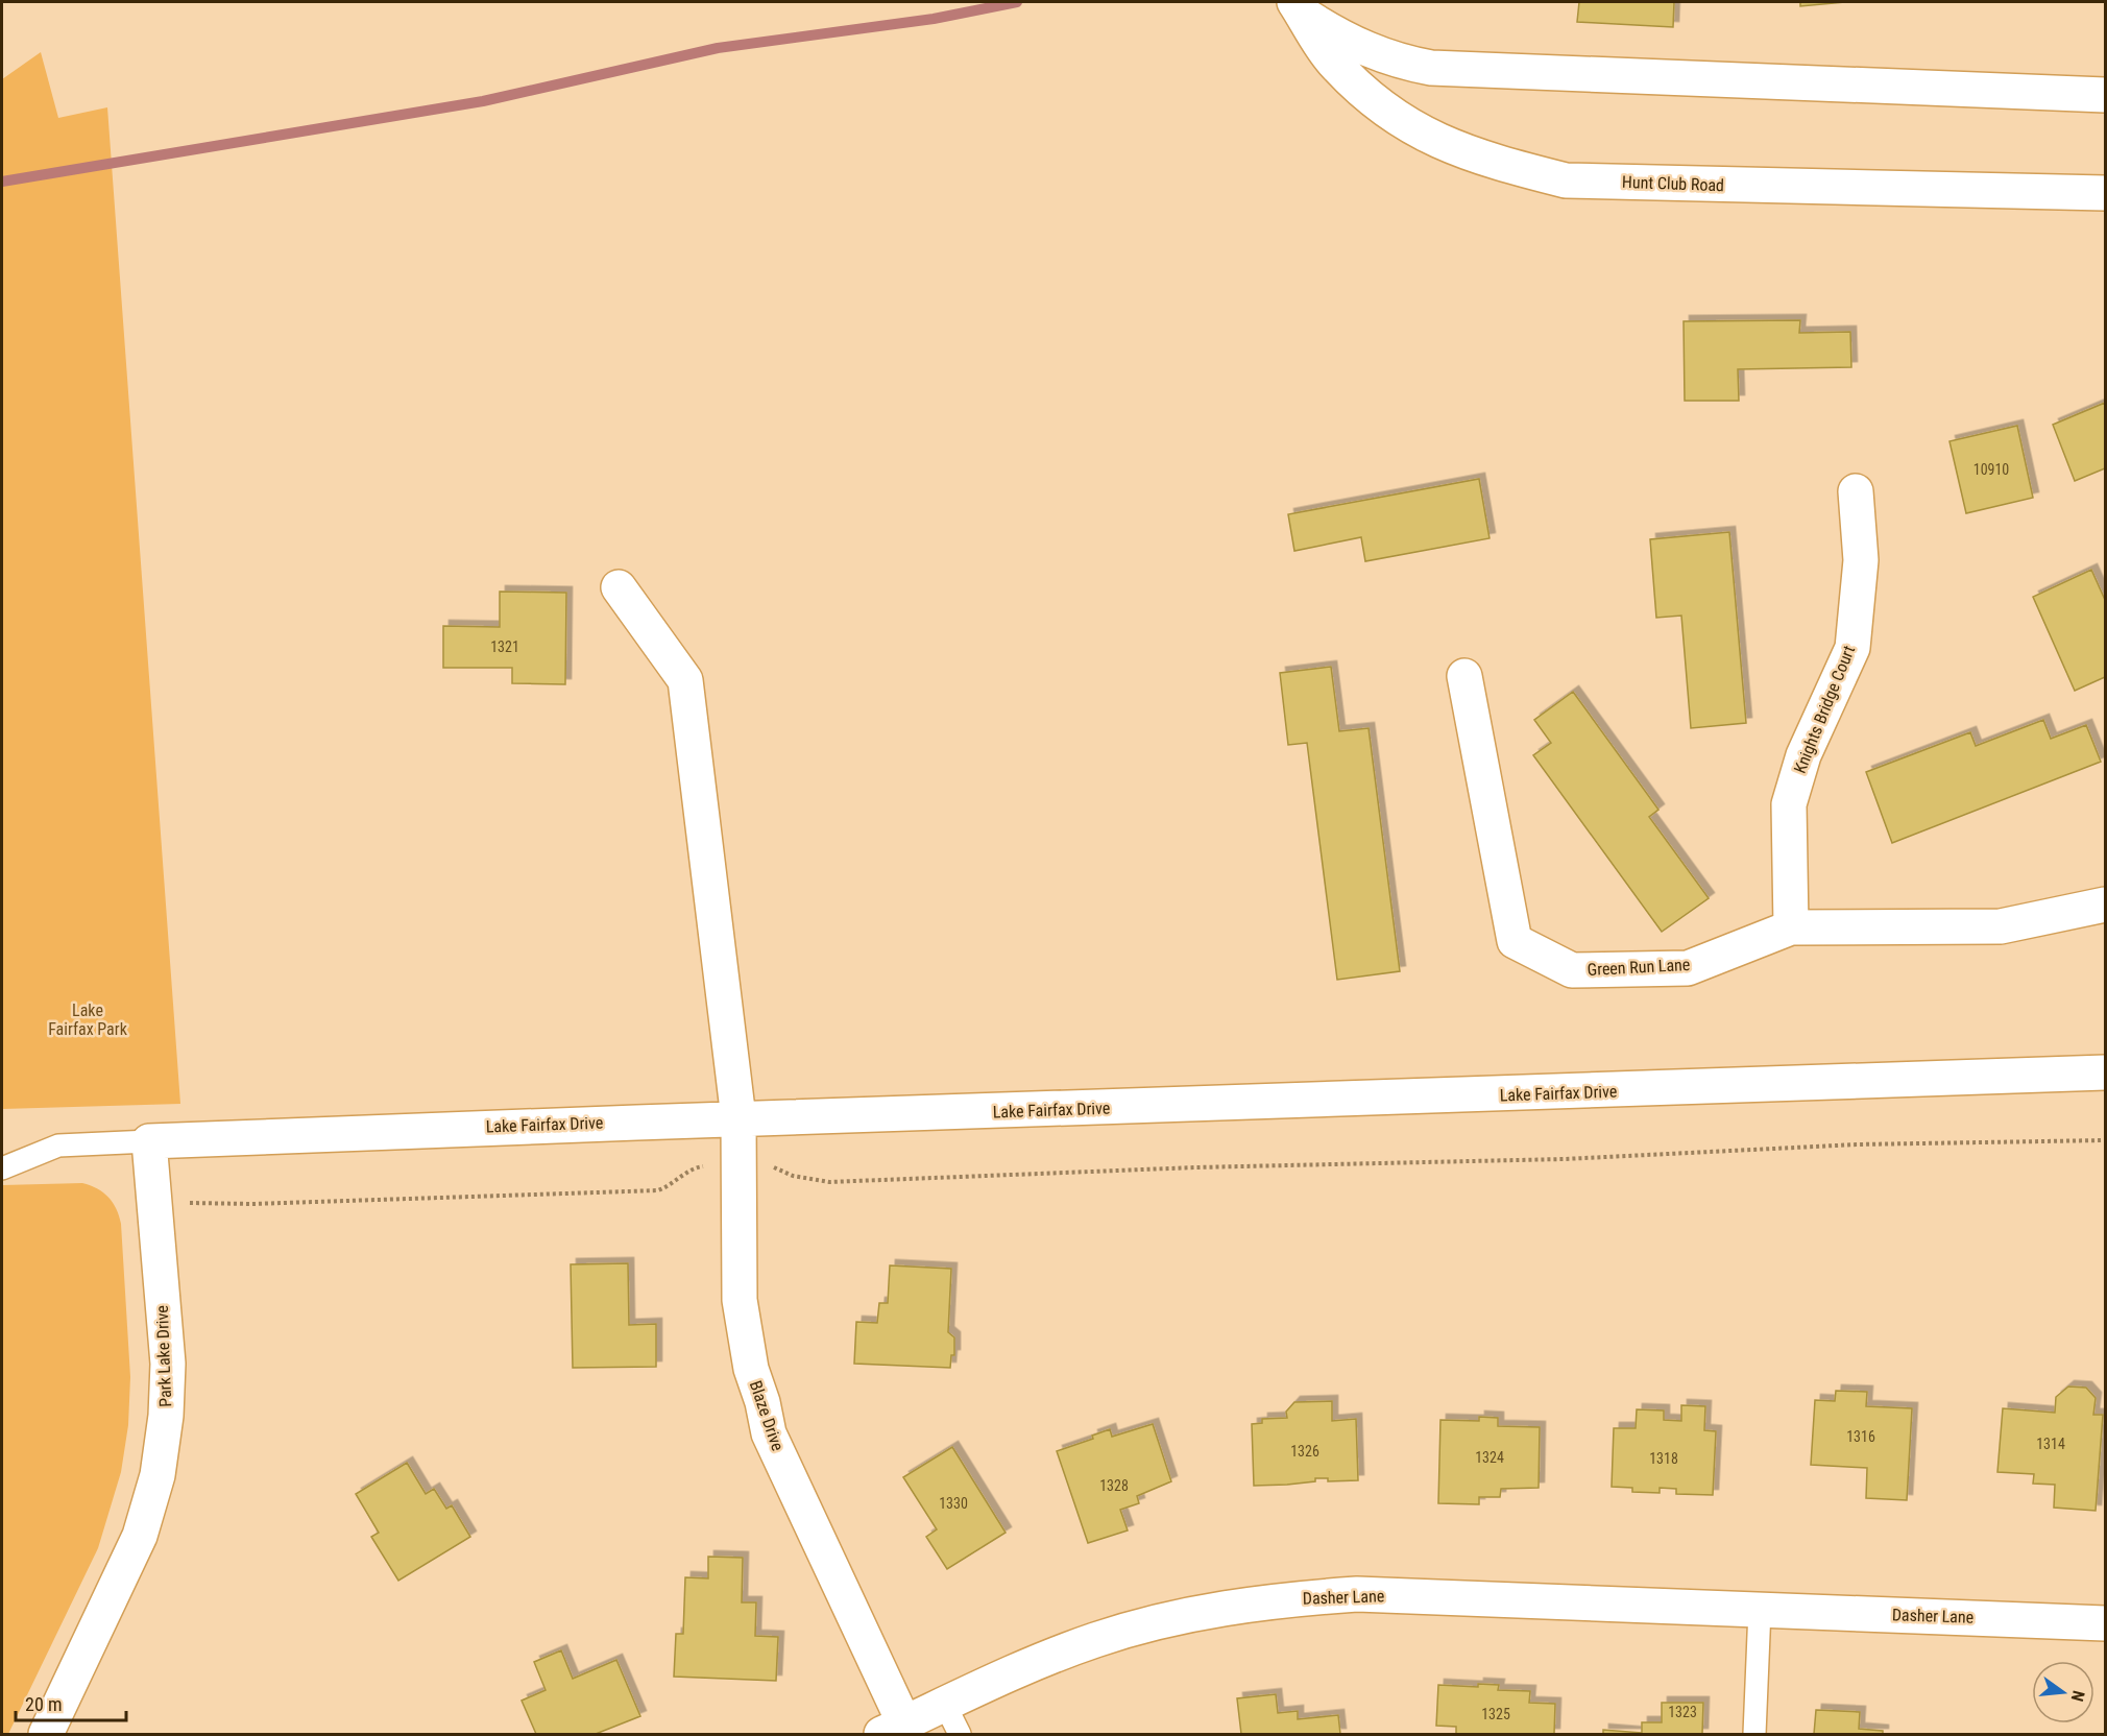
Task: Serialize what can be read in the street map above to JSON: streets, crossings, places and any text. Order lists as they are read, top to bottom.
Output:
{
  "streets": {
    "street": [
      "Hunt Club Road",
      "Knights Bridge Court",
      "Green Run Lane",
      "Lake Fairfax Drive",
      "Park Lake Drive",
      "Blaze Drive",
      "Dasher Lane"
    ]
  },
  "crossings": [
    ["Knights Bridge Court", "Green Run Lane"],
    ["Lake Fairfax Drive", "Park Lake Drive"],
    ["Lake Fairfax Drive", "Blaze Drive"],
    ["Blaze Drive", "Dasher Lane"]
  ],
  "parks": ["Lake Fairfax Park"],
  "house_numbers": [
    "10910",
    "1321",
    "1316",
    "1314",
    "1326",
    "1324",
    "1318",
    "1328",
    "1330",
    "1323",
    "1325"
  ],
  "scale_bar": "20 m",
  "north": "right"
}
